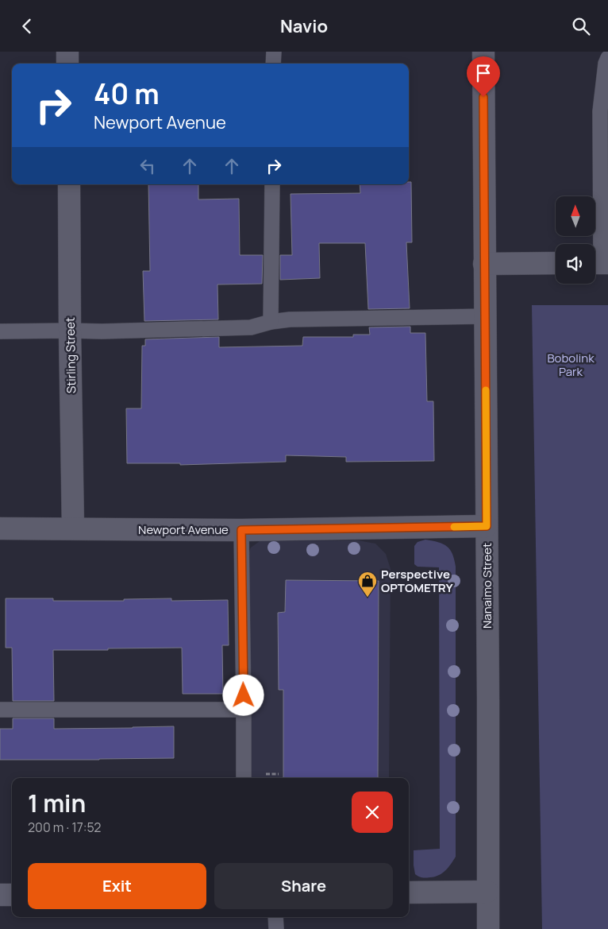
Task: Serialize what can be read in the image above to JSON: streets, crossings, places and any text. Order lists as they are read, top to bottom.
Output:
{
  "streets": {
    "street": ["Stirling Street", "Newport Avenue", "Nanaimo Street"]
  },
  "crossings": [
    ["Stirling Street", "Newport Avenue"],
    ["Newport Avenue", "Nanaimo Street"]
  ],
  "parks": ["Bobolink Park"],
  "places": {
    "shop": ["Perspective OPTOMETRY"]
  },
  "north": "top",
  "page": {
    "header": "Navio",
    "turn": ["40 m", "Newport Avenue"],
    "heading": ["1 min", "200 m · 17:52"],
    "buttons": ["Exit", "Share"]
  }
}
